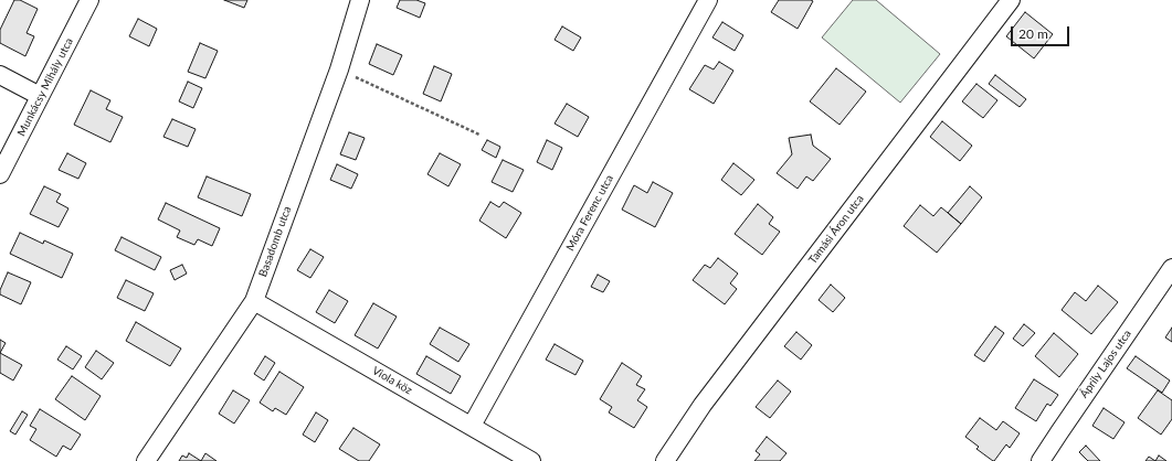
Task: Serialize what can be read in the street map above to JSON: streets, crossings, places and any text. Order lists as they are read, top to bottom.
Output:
{
  "streets": {
    "street": [
      "Munkácsy Mihály utca",
      "Móra Ferenc utca",
      "Tamási Áron utca",
      "Basadomb utca",
      "Áprily Lajos utca",
      "Viola köz"
    ]
  },
  "crossings": [
    ["Móra Ferenc utca", "Viola köz"],
    ["Basadomb utca", "Viola köz"]
  ],
  "scale_bar": "20 m"
}
